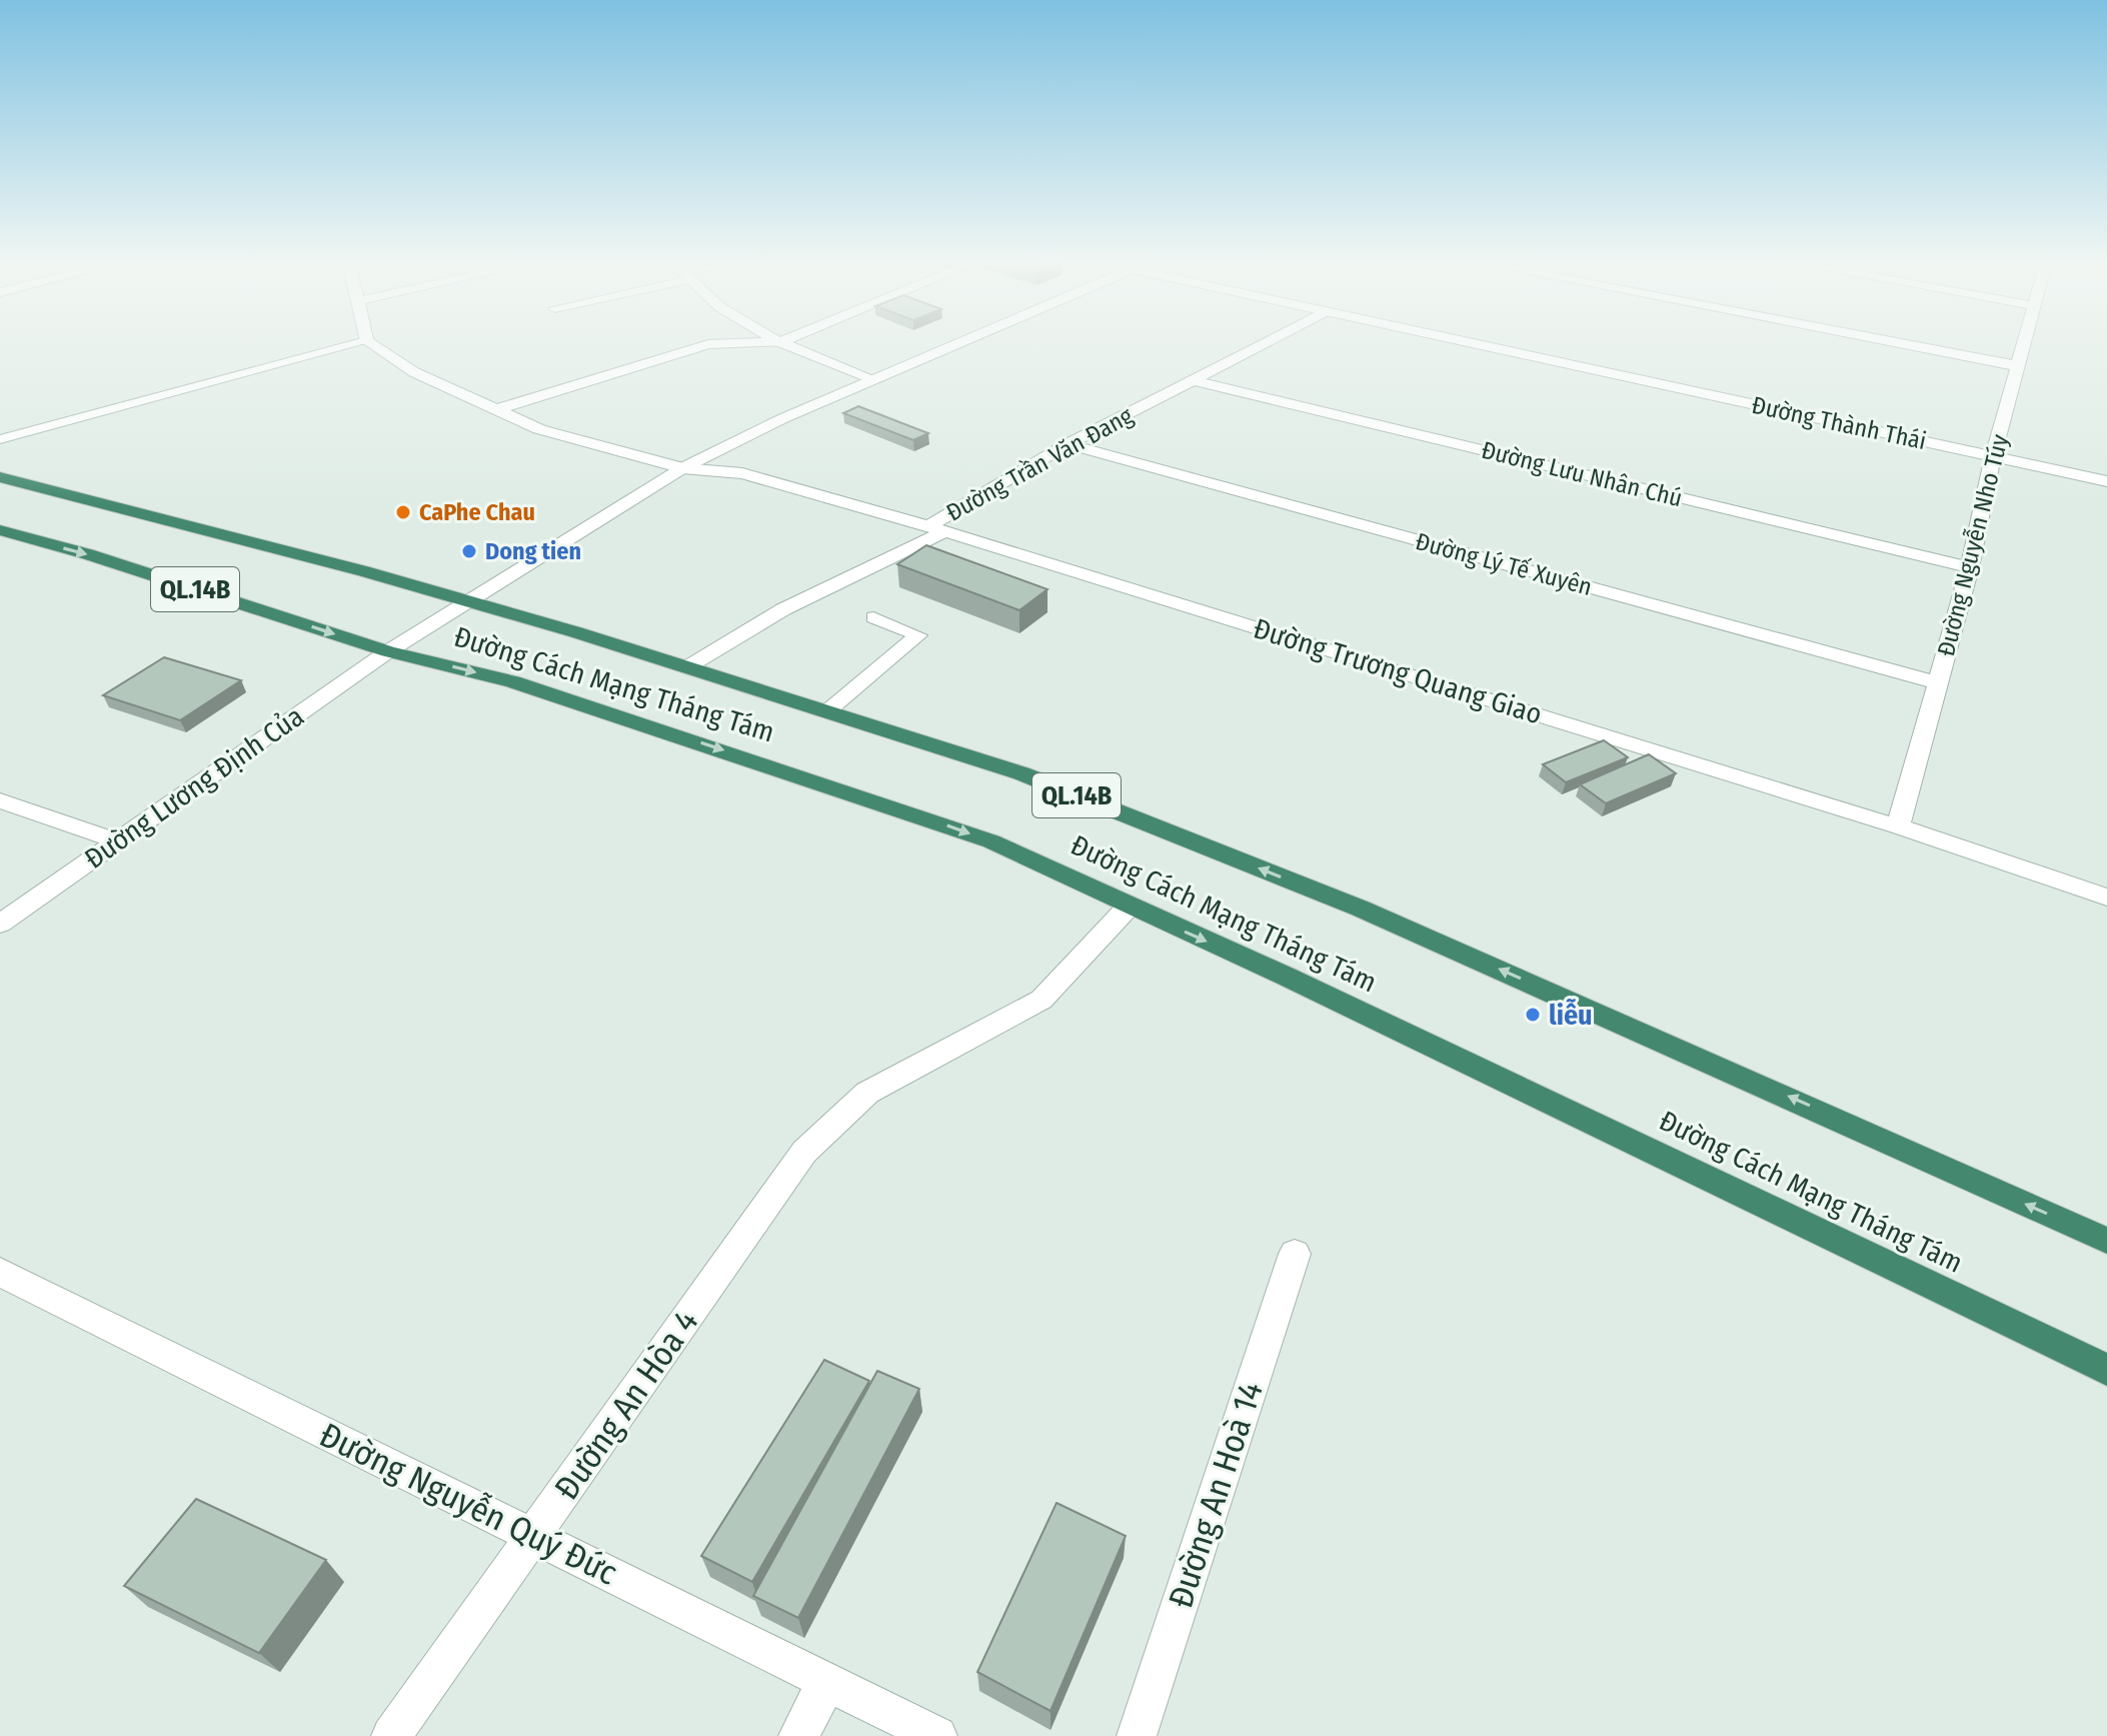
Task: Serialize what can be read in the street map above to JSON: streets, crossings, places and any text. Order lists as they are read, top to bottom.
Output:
{
  "streets": {
    "highway": ["QL.14B", "Đường Cách Mạng Tháng Tám"],
    "street": [
      "Đường Thành Thái",
      "Đường Trần Văn Đang",
      "Đường Lưu Nhân Chú",
      "Đường Nguyễn Nho Túy",
      "Đường Lý Tế Xuyên",
      "Đường Trương Quang Giao",
      "Đường Lương Định Của",
      "Đường An Hòa 4",
      "Đường An Hoà 14",
      "Đường Nguyễn Quý Đức"
    ]
  },
  "crossings": [
    ["Đường Thành Thái", "Đường Nguyễn Nho Túy"],
    ["Đường Trần Văn Đang", "Đường Lưu Nhân Chú"],
    ["Đường Trần Văn Đang", "Đường Lý Tế Xuyên"],
    ["Đường Trần Văn Đang", "Đường Trương Quang Giao"],
    ["Đường Trần Văn Đang", "Đường Cách Mạng Tháng Tám"],
    ["Đường Lưu Nhân Chú", "Đường Nguyễn Nho Túy"],
    ["Đường Nguyễn Nho Túy", "Đường Lý Tế Xuyên"],
    ["Đường Nguyễn Nho Túy", "Đường Trương Quang Giao"],
    ["Đường Trương Quang Giao", "Đường Lương Định Của"],
    ["Đường Cách Mạng Tháng Tám", "Đường Lương Định Của"],
    ["Đường Cách Mạng Tháng Tám", "Đường An Hòa 4"],
    ["Đường An Hòa 4", "Đường Nguyễn Quý Đức"]
  ],
  "places": ["CaPhe Chau", "Dong tien", "liễu"]
}
